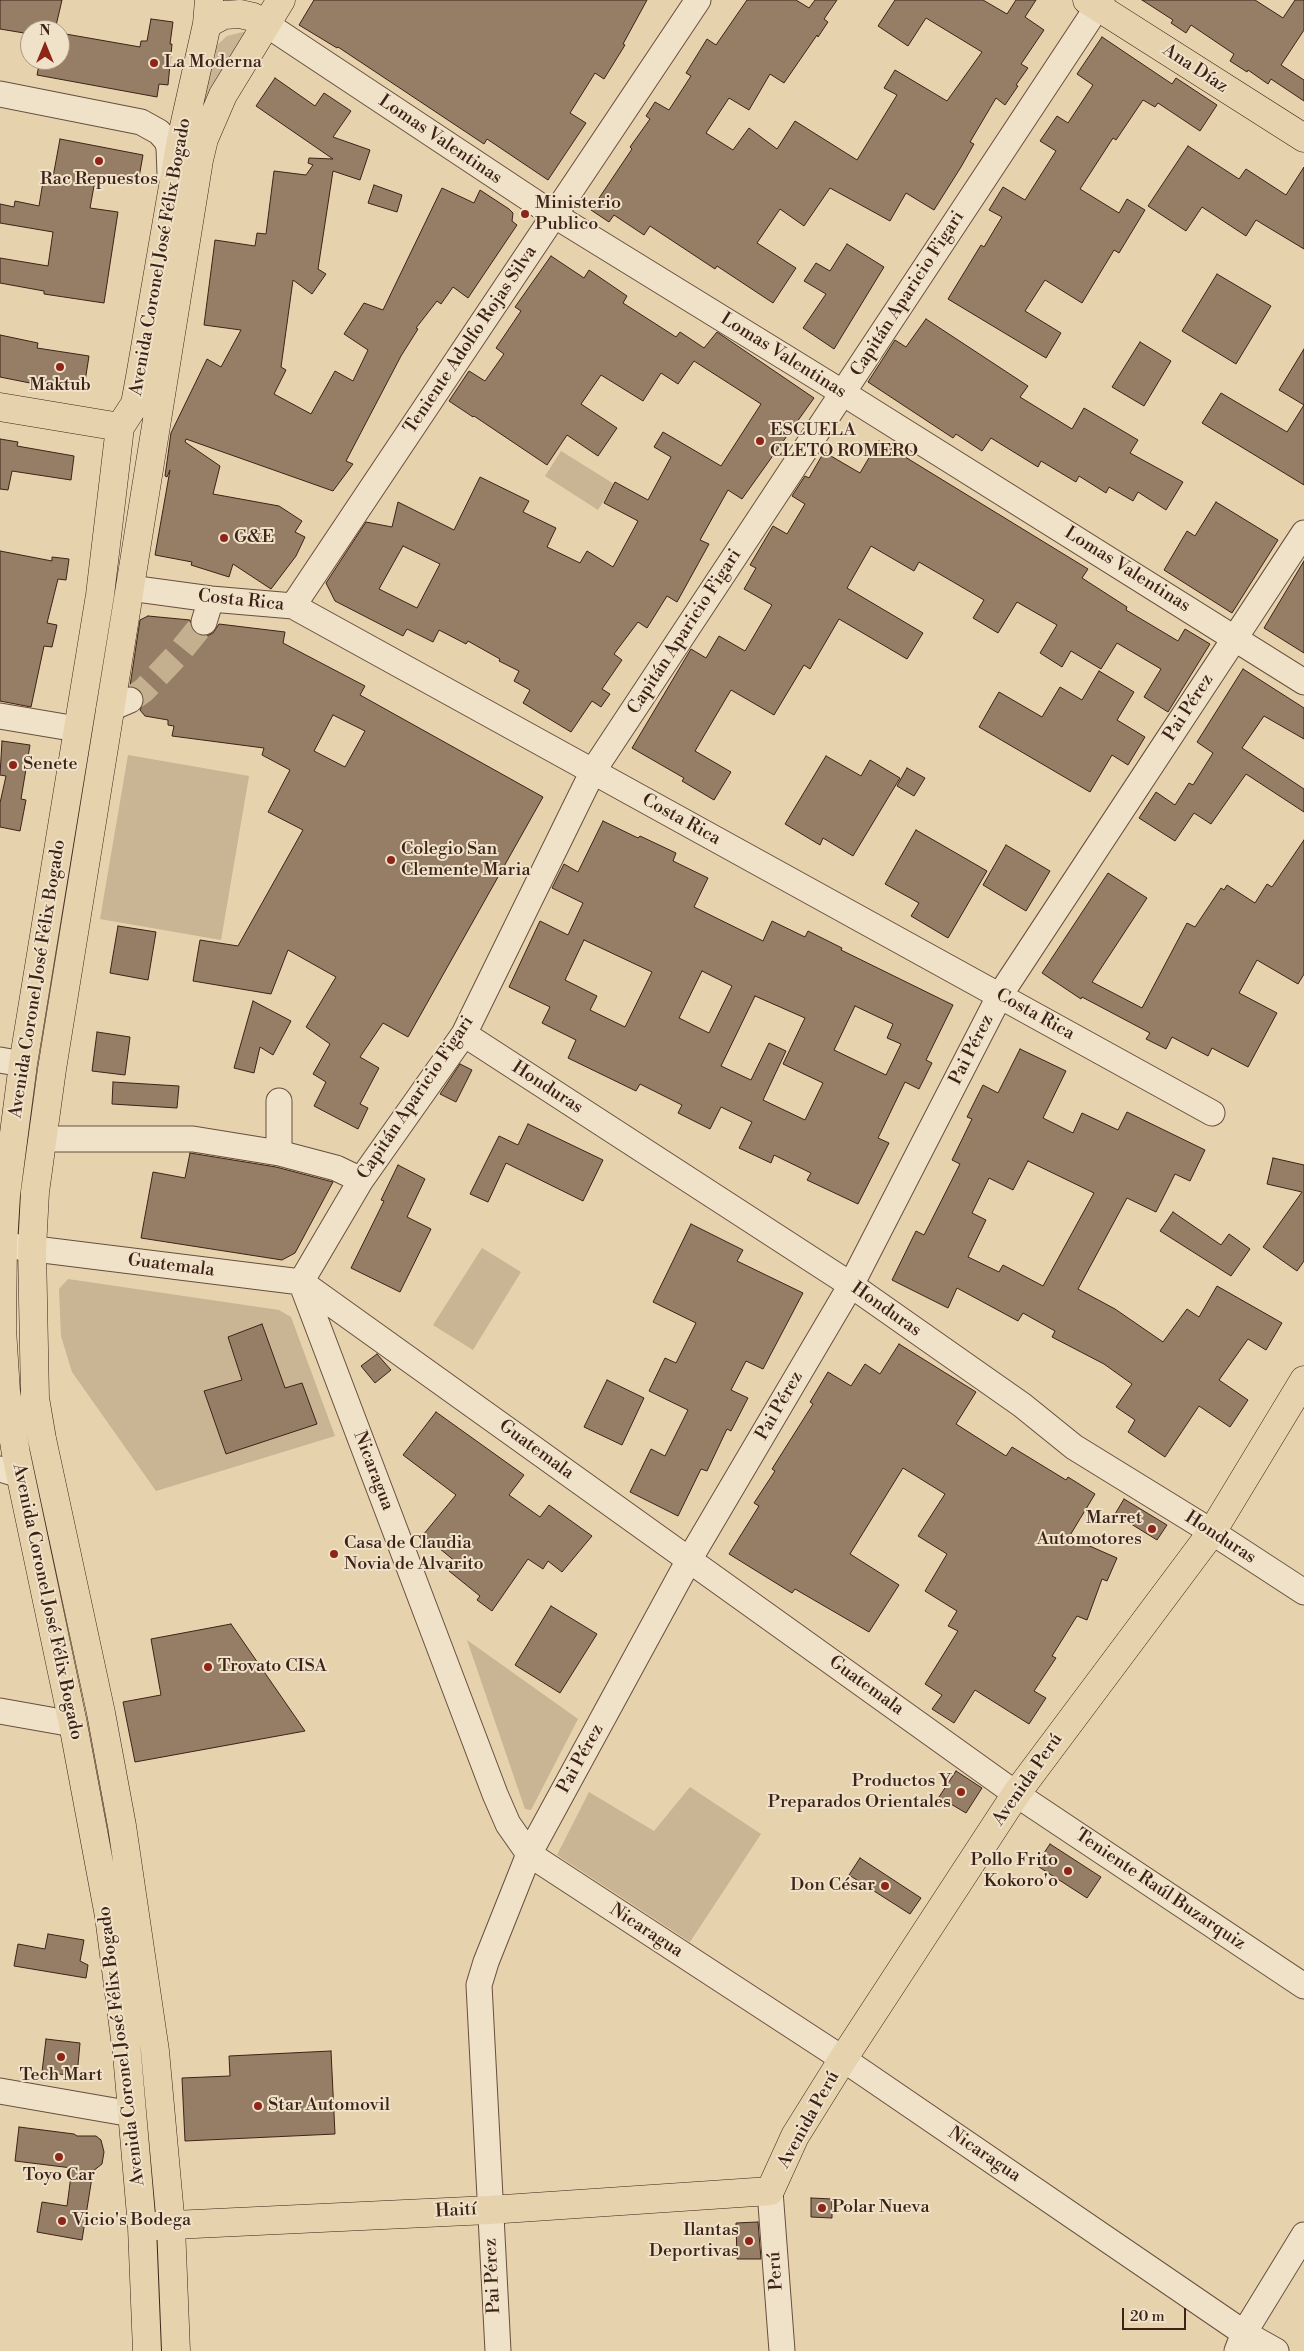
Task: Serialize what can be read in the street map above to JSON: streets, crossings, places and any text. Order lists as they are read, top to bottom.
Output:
{
  "streets": {
    "main road": [
      "Ana Díaz",
      "Avenida Coronel José Félix Bogado",
      "Avenida Perú",
      "Haití"
    ],
    "street": [
      "Lomas Valentinas",
      "Capitán Aparicio Figari",
      "Teniente Adolfo Rojas Silva",
      "Costa Rica",
      "Pai Pérez",
      "Honduras",
      "Guatemala",
      "Nicaragua",
      "Teniente Raúl Buzarquiz",
      "Perú"
    ]
  },
  "crossings": [
    ["Ana Díaz", "Capitán Aparicio Figari"],
    ["Lomas Valentinas", "Avenida Coronel José Félix Bogado"],
    ["Lomas Valentinas", "Capitán Aparicio Figari"],
    ["Lomas Valentinas", "Teniente Adolfo Rojas Silva"],
    ["Lomas Valentinas", "Pai Pérez"],
    ["Avenida Coronel José Félix Bogado", "Costa Rica"],
    ["Avenida Coronel José Félix Bogado", "Guatemala"],
    ["Avenida Coronel José Félix Bogado", "Haití"],
    ["Capitán Aparicio Figari", "Costa Rica"],
    ["Capitán Aparicio Figari", "Honduras"],
    ["Capitán Aparicio Figari", "Guatemala"],
    ["Capitán Aparicio Figari", "Nicaragua"],
    ["Teniente Adolfo Rojas Silva", "Costa Rica"],
    ["Costa Rica", "Pai Pérez"],
    ["Pai Pérez", "Honduras"],
    ["Pai Pérez", "Guatemala"],
    ["Pai Pérez", "Nicaragua"],
    ["Pai Pérez", "Haití"],
    ["Honduras", "Avenida Perú"],
    ["Guatemala", "Nicaragua"],
    ["Guatemala", "Avenida Perú"],
    ["Guatemala", "Teniente Raúl Buzarquiz"],
    ["Nicaragua", "Avenida Perú"],
    ["Avenida Perú", "Teniente Raúl Buzarquiz"],
    ["Avenida Perú", "Haití"],
    ["Avenida Perú", "Perú"],
    ["Haití", "Perú"]
  ],
  "places": [
    "La Moderna",
    "Rac Repuestos",
    "Ministerio Publico",
    "Maktub",
    "ESCUELA CLETO ROMERO",
    "G&E",
    "Senete",
    "Colegio San Clemente Maria",
    "Marret Automotores",
    "Casa de Claudia Novia de Alvarito",
    "Trovato CISA",
    "Productos Y Preparados Orientales",
    "Pollo Frito Kokoro'o",
    "Don César",
    "Tech Mart",
    "Star Automovil",
    "Toyo Car",
    "Polar Nueva",
    "Vicio's Bodega",
    "Ilantas Deportivas"
  ],
  "scale_bar": "20 m",
  "north": "top"
}
